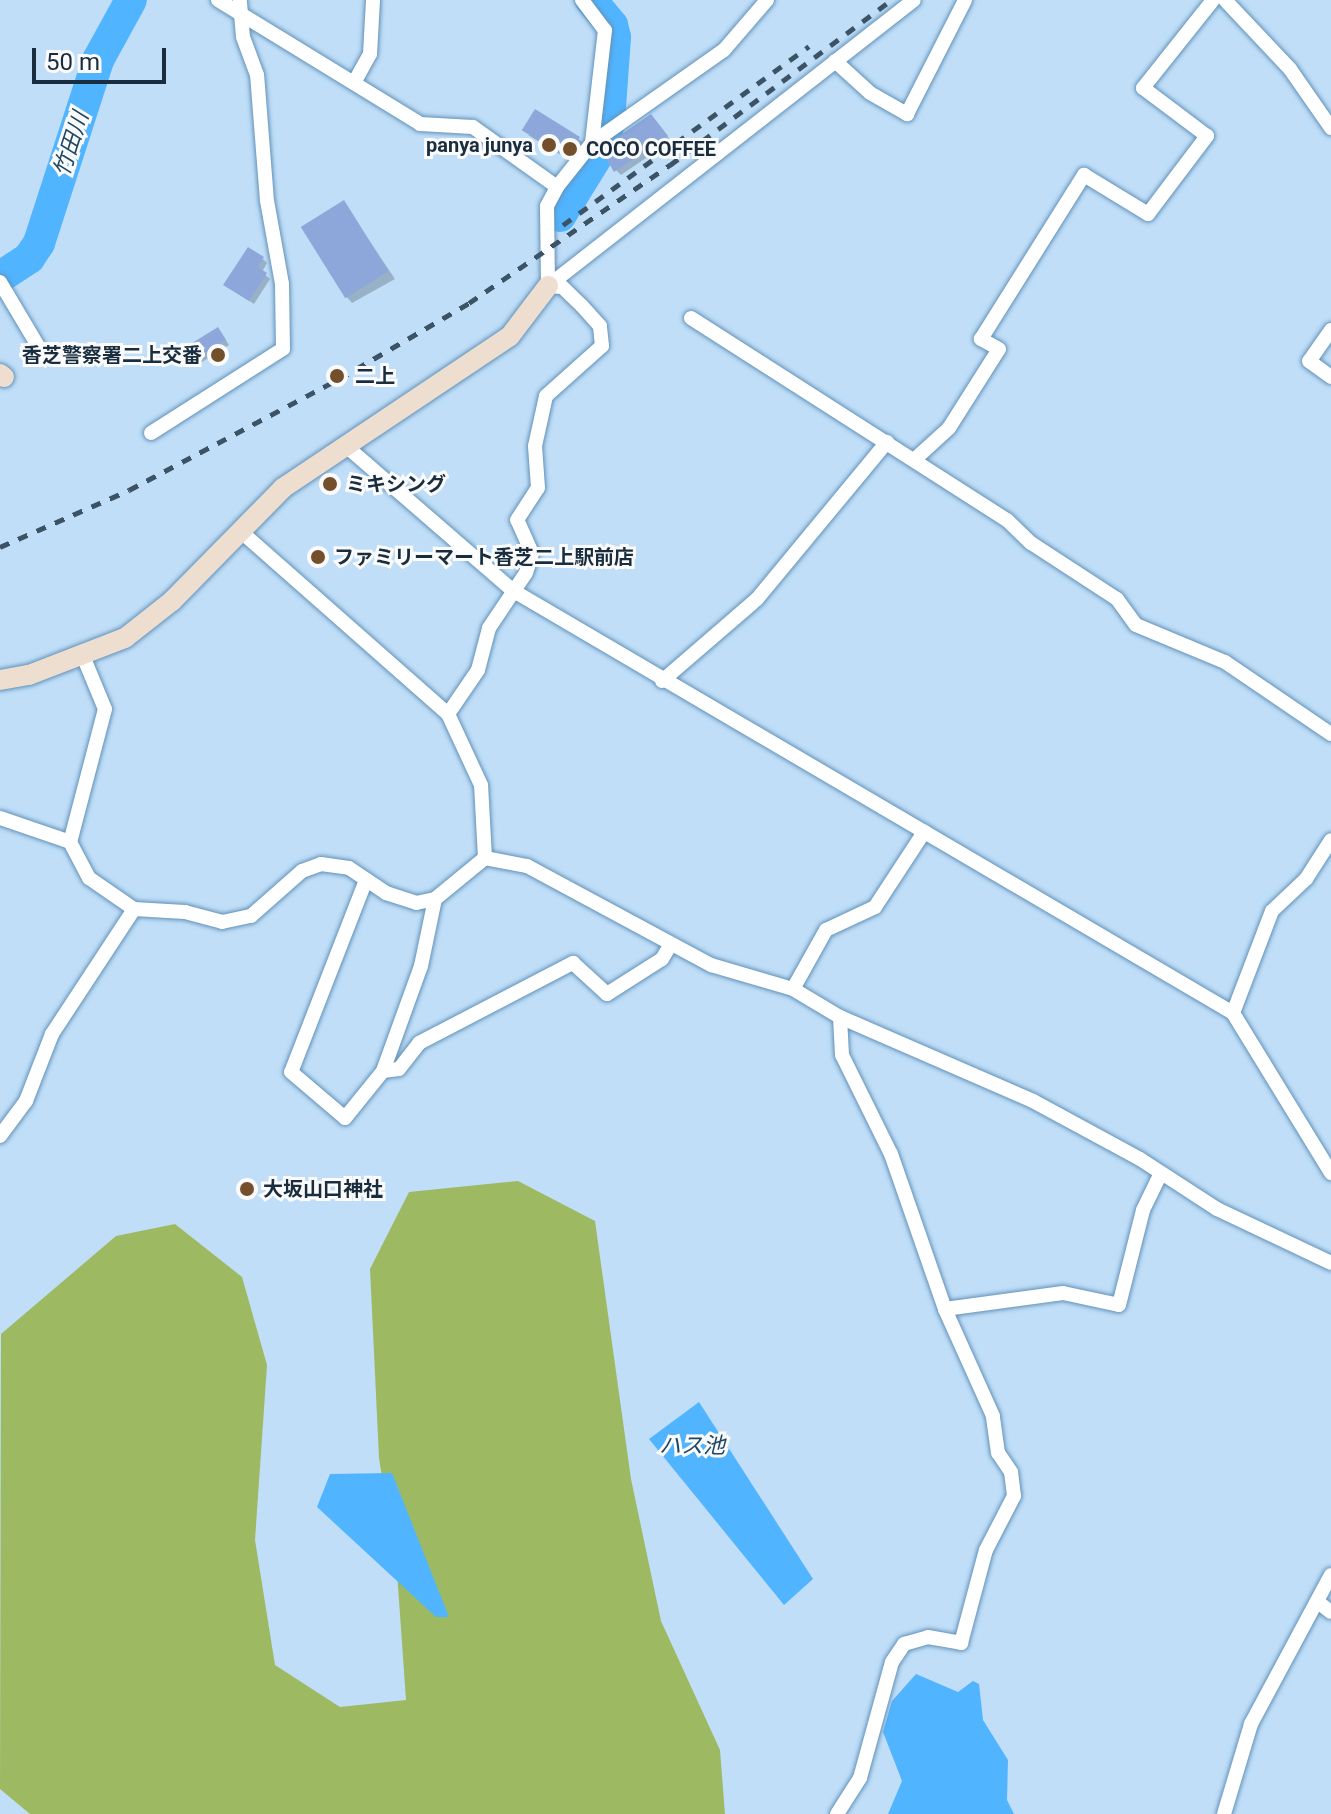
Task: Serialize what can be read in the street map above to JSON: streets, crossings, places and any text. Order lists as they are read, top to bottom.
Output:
{
  "water": ["竹田川", "ハス池"],
  "places": [
    "panya junya",
    "COCO COFFEE",
    "香芝警察署二上交番",
    "二上",
    "ミキシング",
    "ファミリーマート香芝二上駅前店",
    "大坂山口神社"
  ],
  "scale_bar": "50 m"
}
